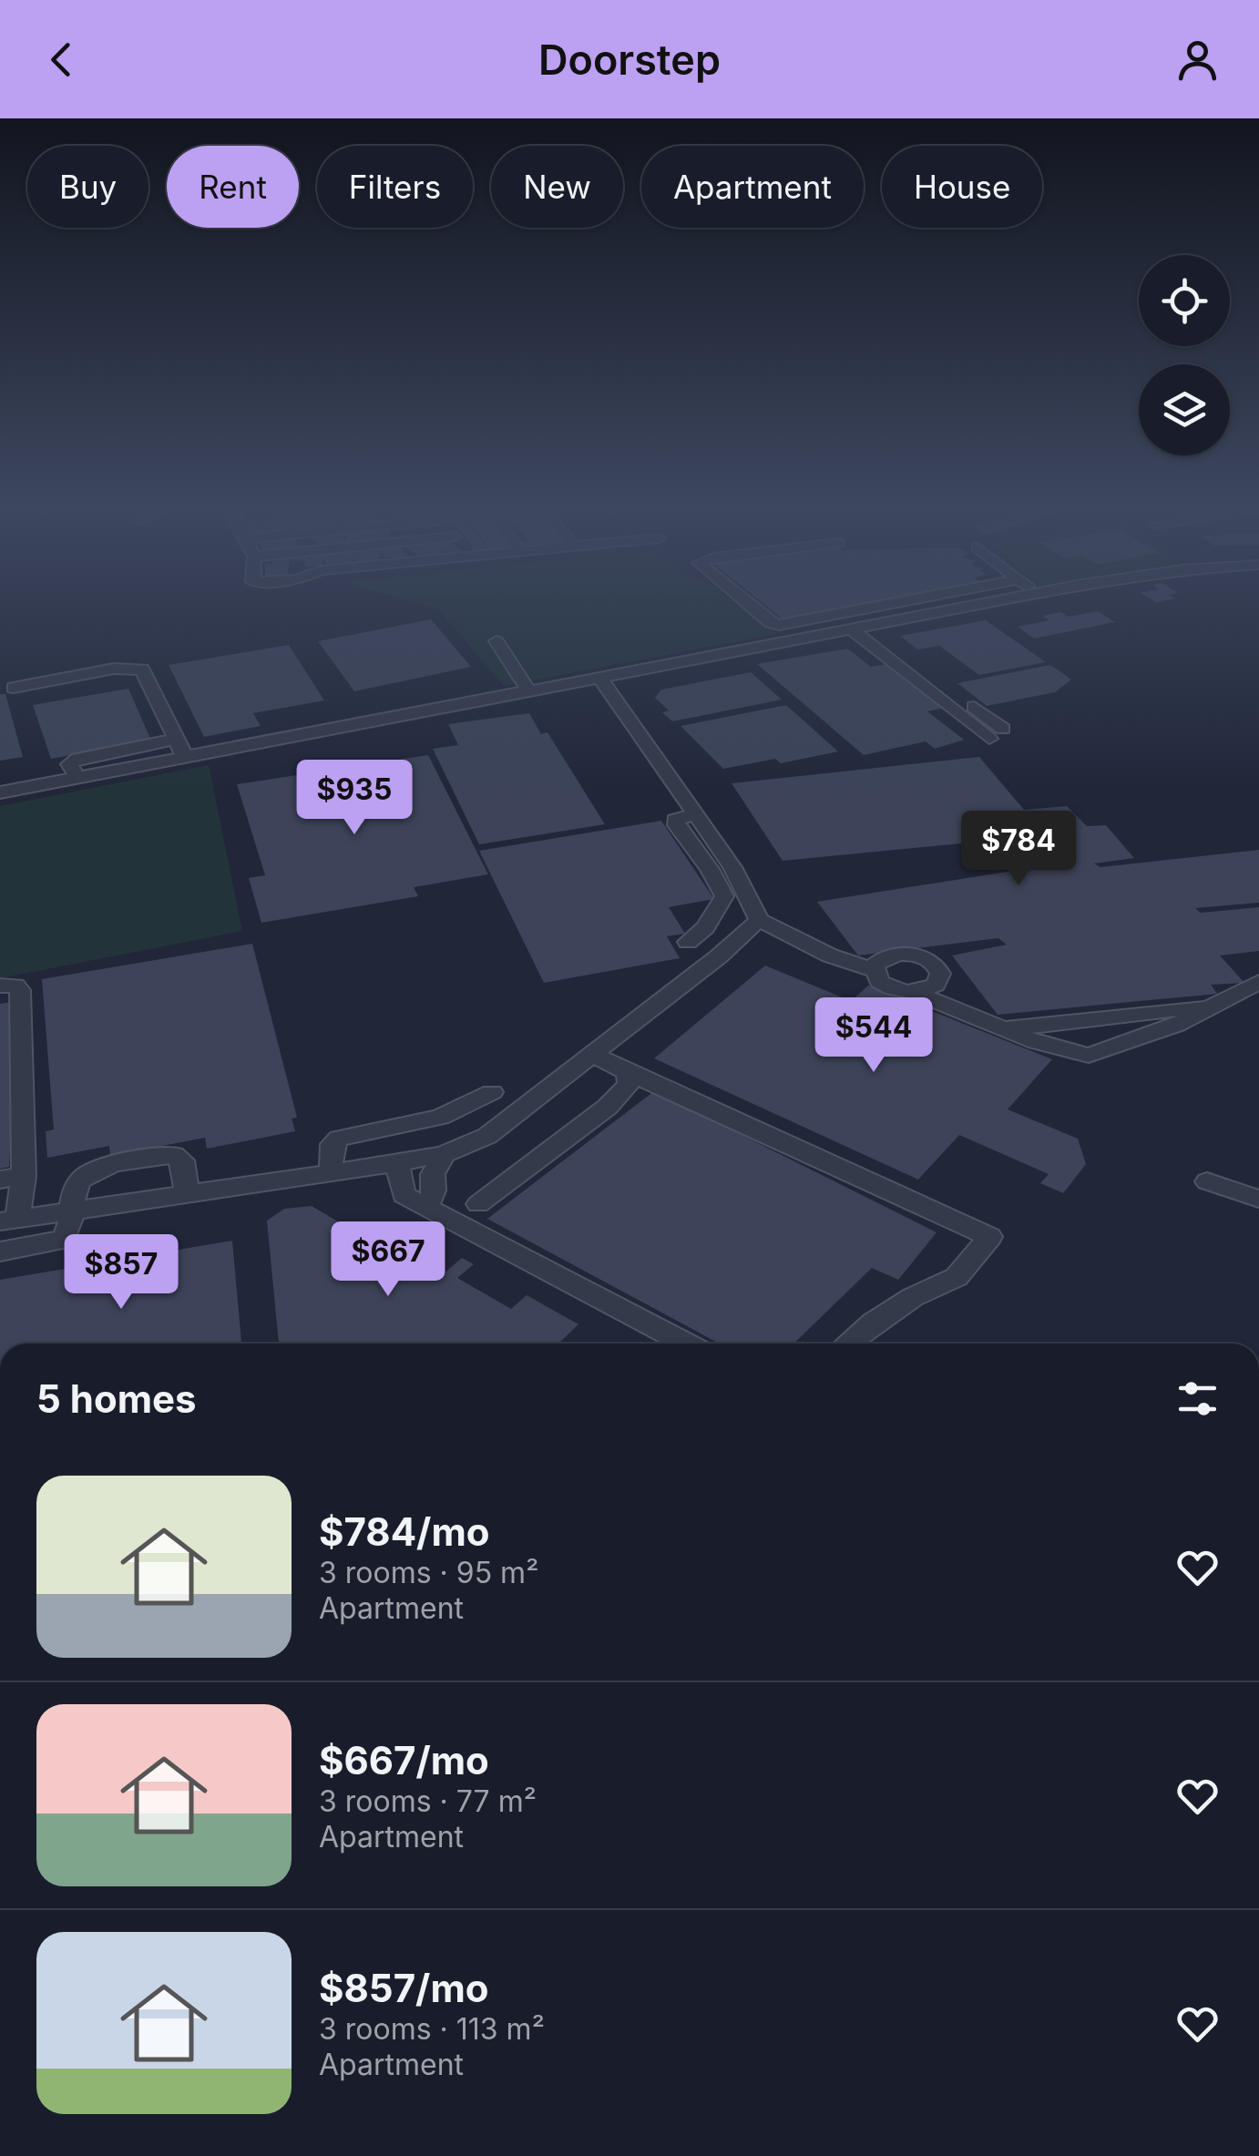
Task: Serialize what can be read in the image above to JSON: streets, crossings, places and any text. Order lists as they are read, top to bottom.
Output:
{
  "page": {
    "header": "Doorstep",
    "chip": [
      "Buy",
      "Rent",
      "Filters",
      "New",
      "Apartment",
      "House"
    ],
    "price": [
      "$935",
      "$784",
      "$544",
      "$667",
      "$857"
    ],
    "heading": "5 homes",
    "list": [
      {
        "name": "$784/mo",
        "note": "3 rooms · 95 m² · Apartment"
      },
      {
        "name": "$667/mo",
        "note": "3 rooms · 77 m² · Apartment"
      },
      {
        "name": "$857/mo",
        "note": "3 rooms · 113 m² · Apartment"
      }
    ]
  }
}
